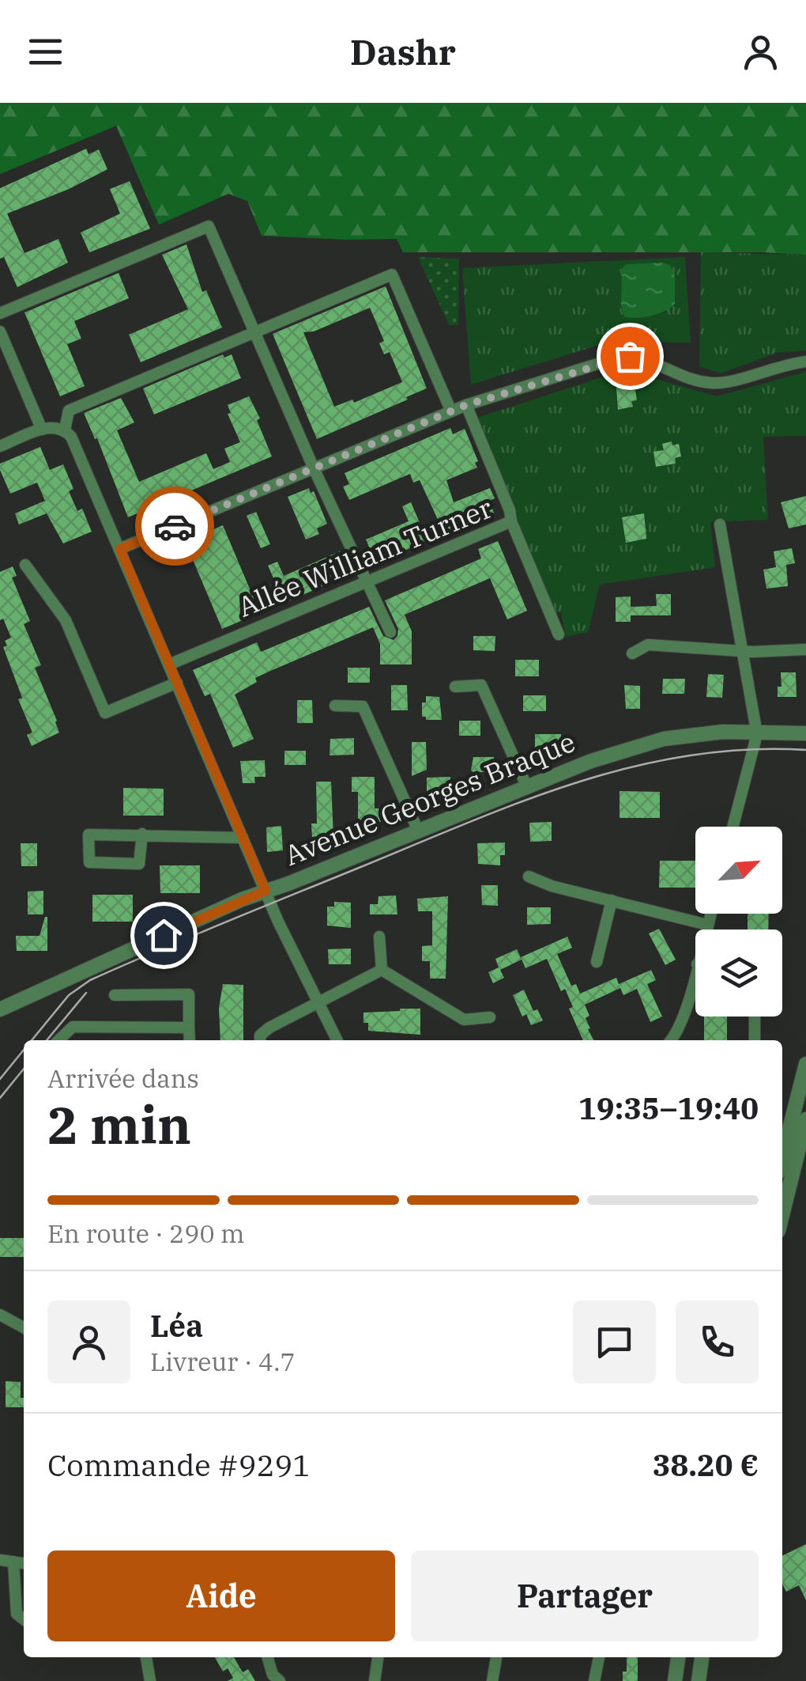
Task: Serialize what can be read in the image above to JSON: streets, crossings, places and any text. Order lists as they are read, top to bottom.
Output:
{
  "streets": {
    "street": ["Allée William Turner", "Avenue Georges Braque"]
  },
  "north": "top right",
  "page": {
    "header": "Dashr",
    "heading": ["2 min", "Arrivée dans", "19:35–19:40"],
    "panel": [
      "Léa",
      "Livreur · 4.7",
      "Commande #9291",
      "38.20 €"
    ],
    "bar": "En route · 290 m",
    "buttons": ["Aide", "Partager"]
  }
}
